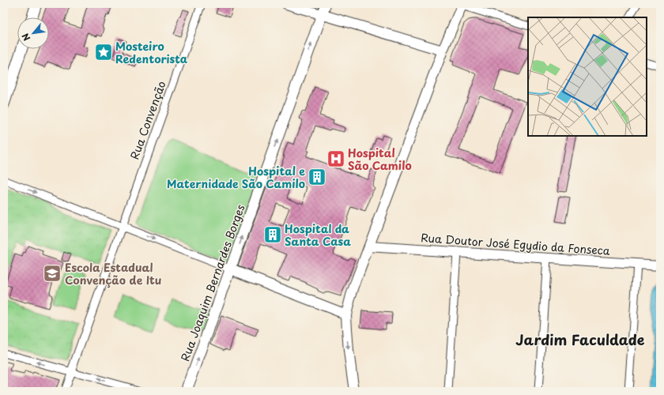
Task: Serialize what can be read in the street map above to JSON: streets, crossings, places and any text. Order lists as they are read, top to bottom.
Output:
{
  "streets": {
    "main road": ["Rua Joaquim Bernardes Borges"],
    "street": ["Rua Convenção", "Rua Doutor José Egydio da Fonseca"]
  },
  "one_way": ["Rua Joaquim Bernardes Borges"],
  "districts": ["Jardim Faculdade"],
  "places": {
    "place": ["Mosteiro Redentorista"],
    "hospital": ["Hospital São Camilo"],
    "building": ["Hospital e Maternidade São Camilo", "Hospital da Santa Casa"],
    "school or university": ["Escola Estadual Convenção de Itu"]
  },
  "north": "bottom left"
}
